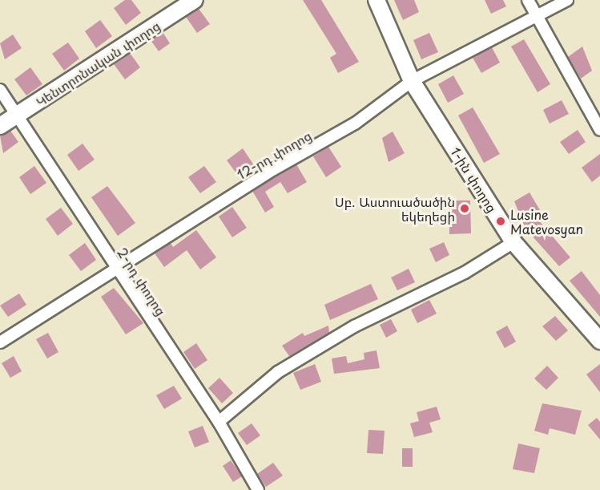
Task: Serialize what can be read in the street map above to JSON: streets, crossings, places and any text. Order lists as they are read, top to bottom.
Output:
{
  "streets": {
    "main road": ["Կենտրոնական փողոց", "1-ին փողոց"],
    "street": ["12-րդ փողոց", "2-րդ փողոց"]
  },
  "crossings": [
    ["Կենտրոնական փողոց", "2-րդ փողոց"],
    ["12-րդ փողոց", "1-ին փողոց"],
    ["12-րդ փողոց", "2-րդ փողոց"]
  ],
  "places": ["Սբ. Աստուածածին եկեղեցի", "Lusine Matevosyan"]
}
